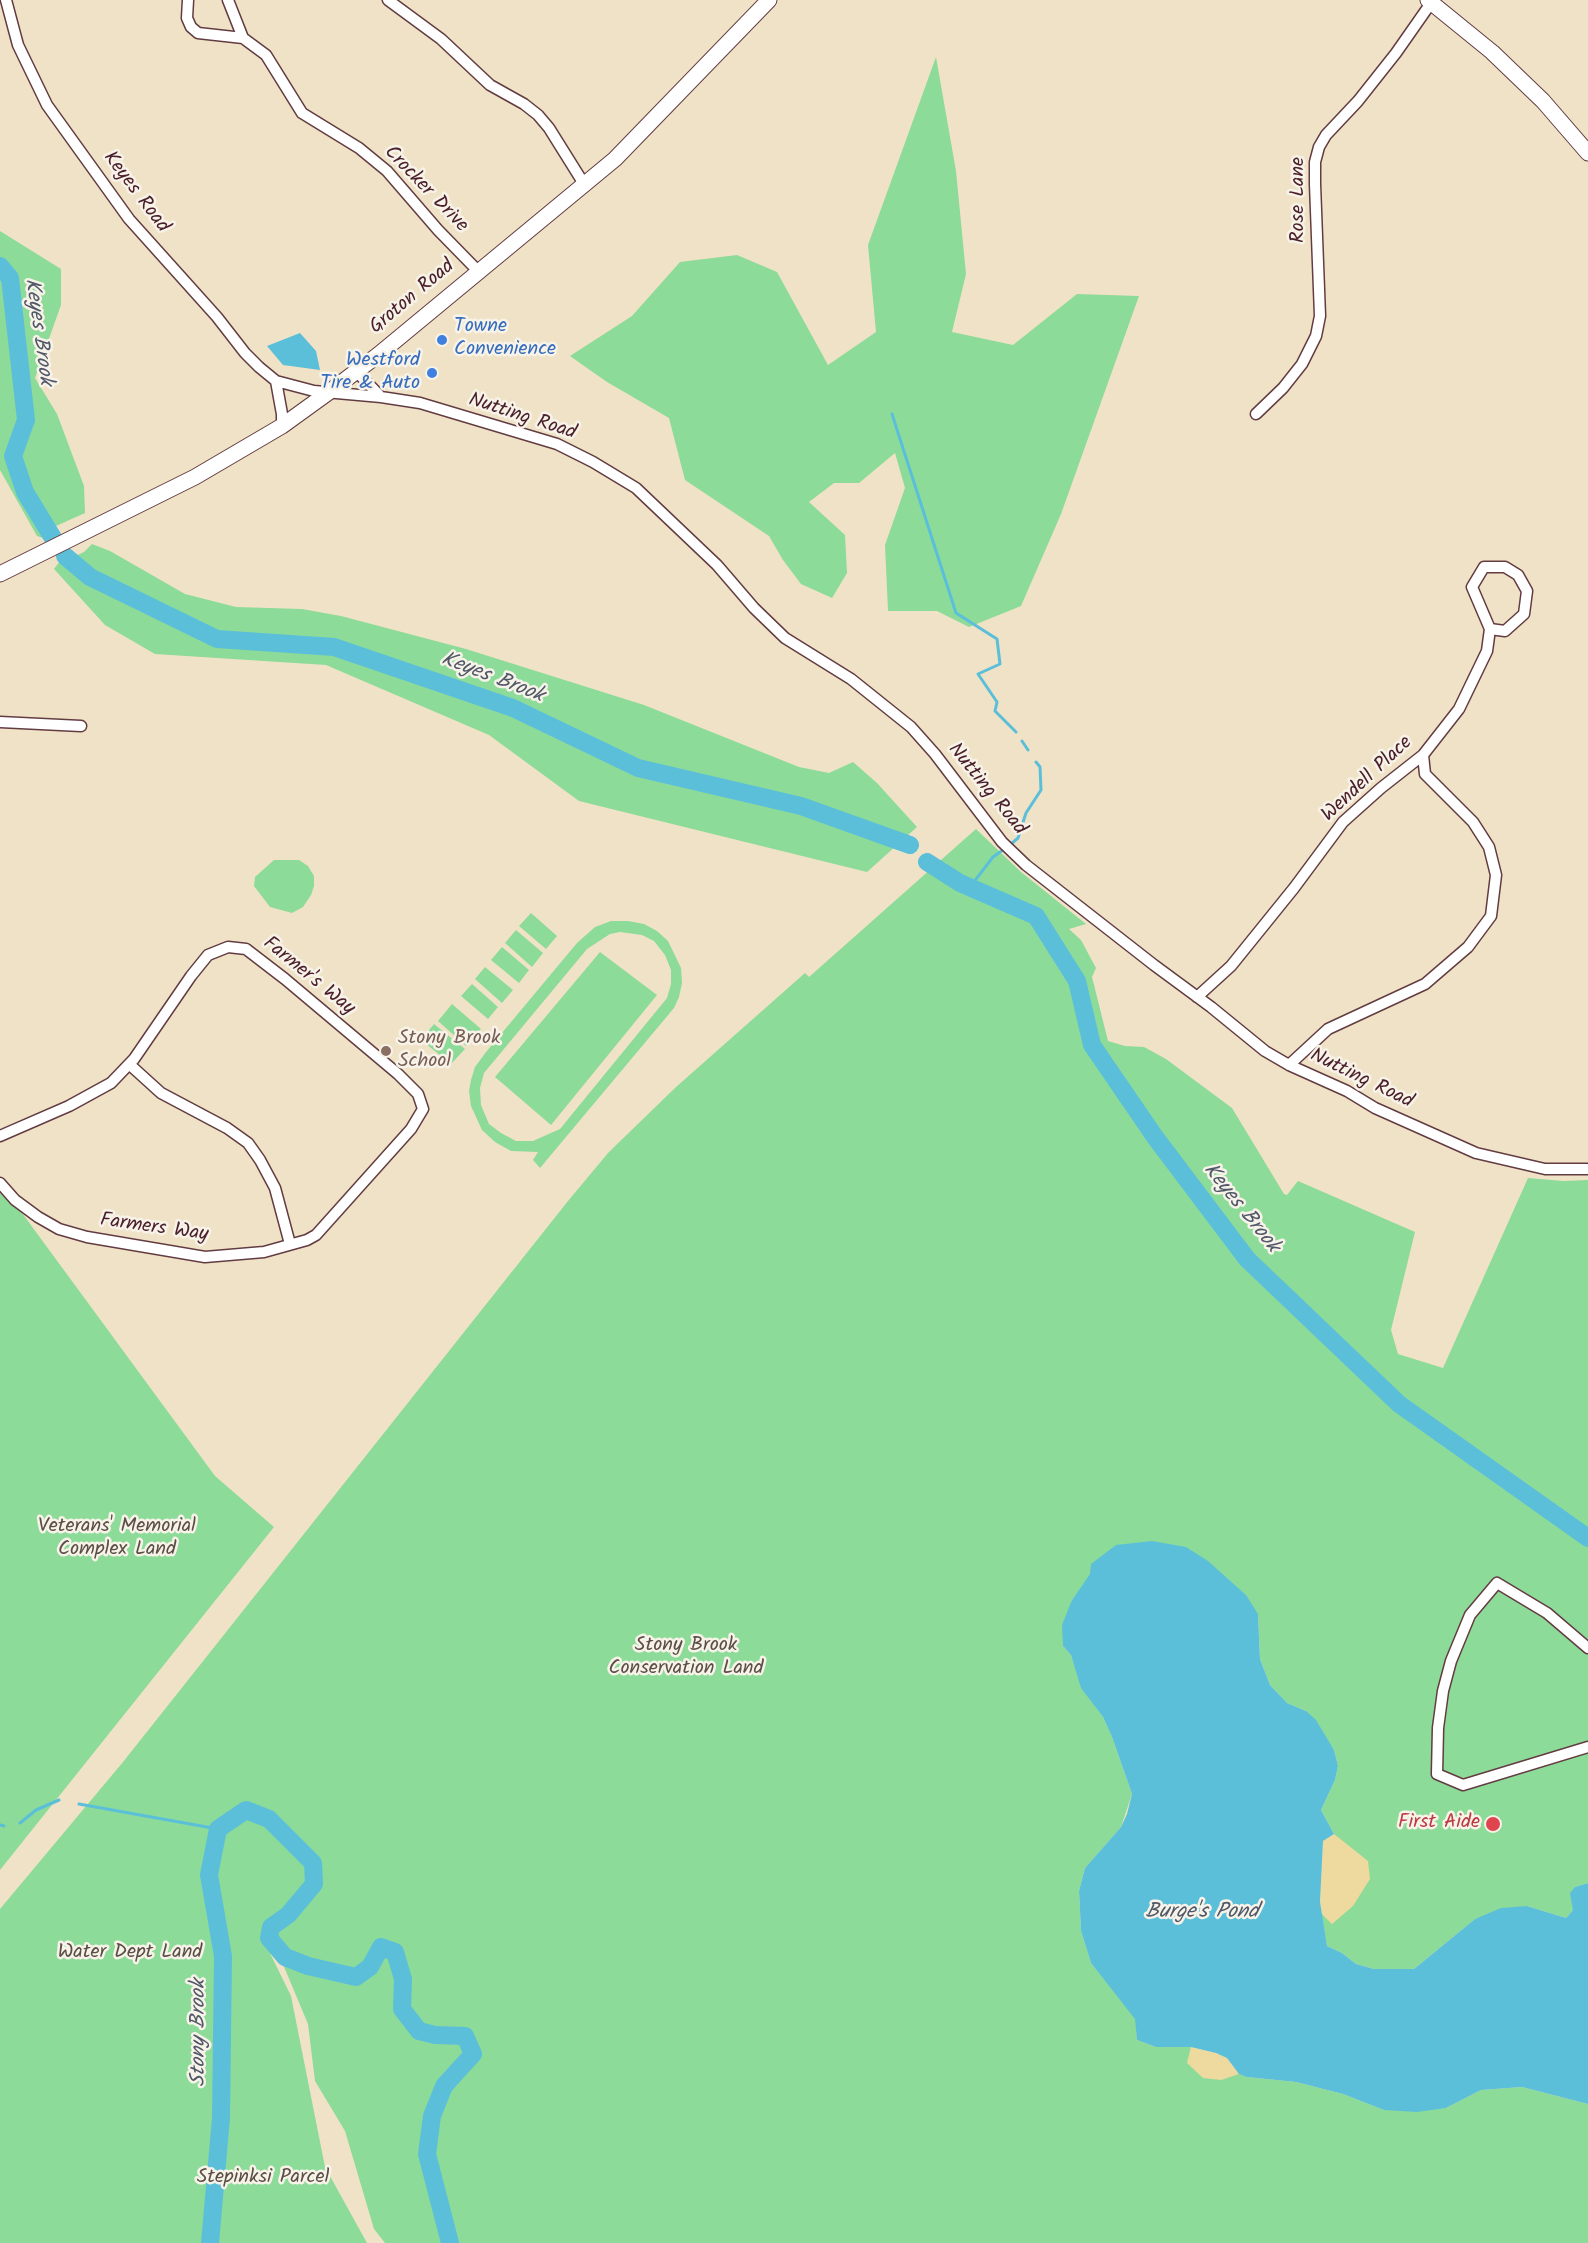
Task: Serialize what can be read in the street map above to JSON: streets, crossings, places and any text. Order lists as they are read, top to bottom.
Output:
{
  "streets": {
    "main road": ["Groton Road"],
    "street": [
      "Crocker Drive",
      "Keyes Road",
      "Rose Lane",
      "Nutting Road",
      "Wendell Place",
      "Farmer's Way",
      "Farmers Way"
    ]
  },
  "crossings": [
    ["Crocker Drive", "Groton Road"],
    ["Keyes Road", "Groton Road"],
    ["Keyes Road", "Nutting Road"],
    ["Groton Road", "Nutting Road"],
    ["Nutting Road", "Wendell Place"],
    ["Farmer's Way", "Farmers Way"]
  ],
  "water": ["Keyes Brook", "Burge's Pond", "Stony Brook"],
  "parks": [
    "Veterans' Memorial Complex Land",
    "Stony Brook Conservation Land",
    "Water Dept Land",
    "Stepinksi Parcel"
  ],
  "places": [
    "Towne Convenience",
    "Westford Tire & Auto",
    "Stony Brook School",
    "First Aide"
  ]
}
